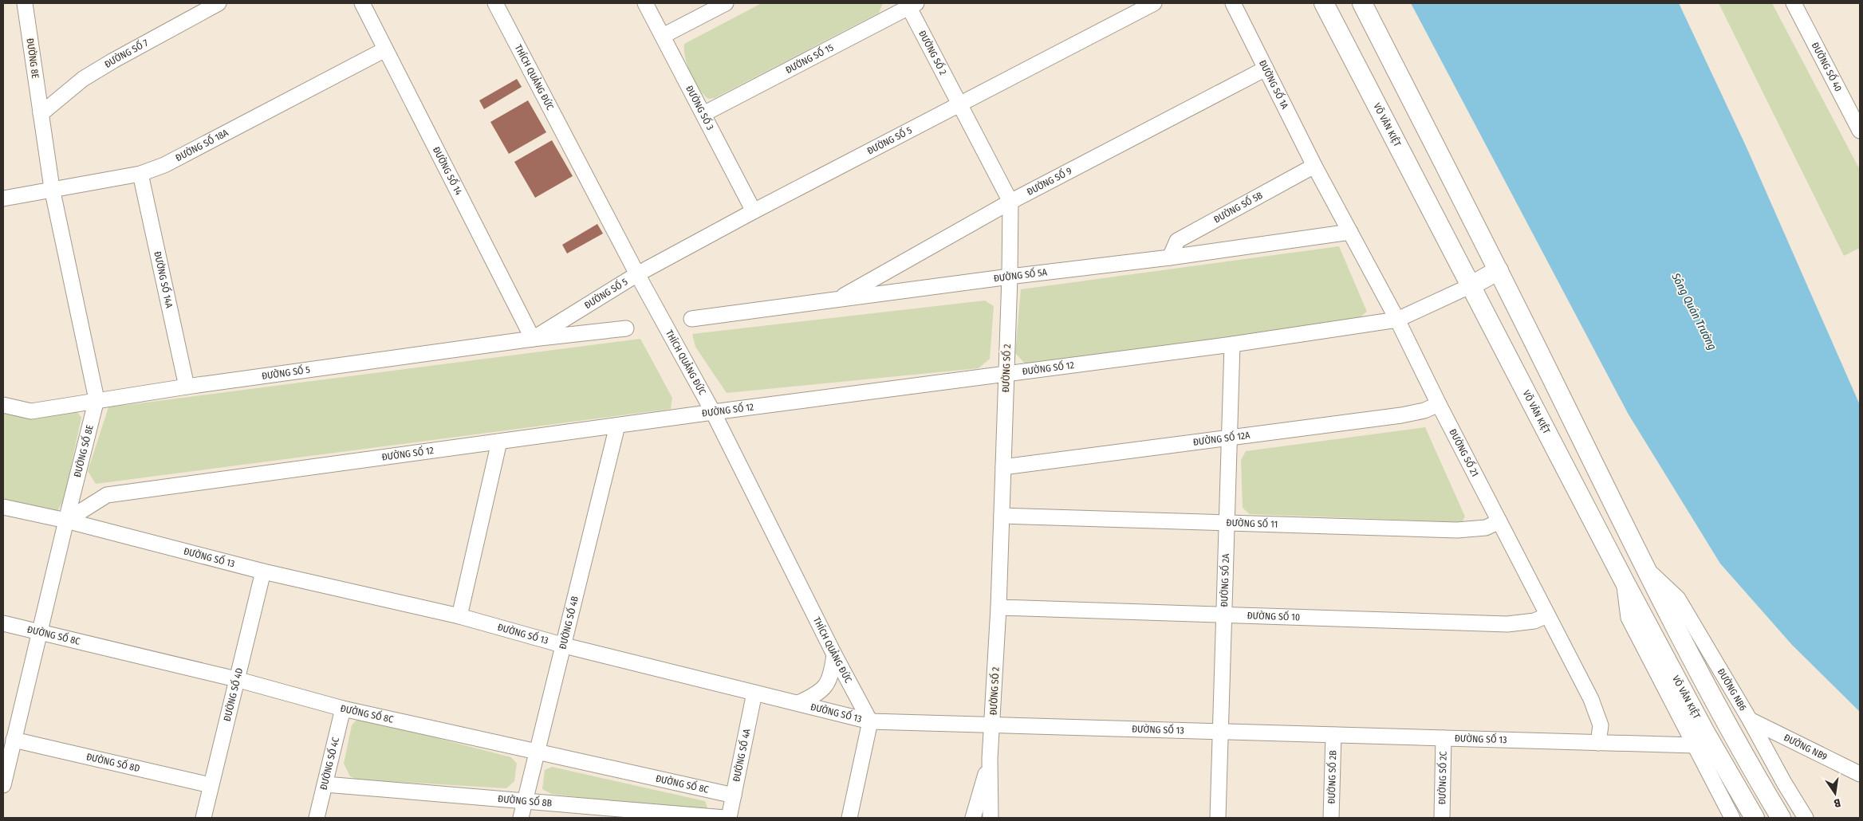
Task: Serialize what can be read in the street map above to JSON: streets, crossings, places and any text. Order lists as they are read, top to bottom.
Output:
{
  "streets": {
    "main road": ["VÕ VĂN KIỆT"],
    "street": [
      "ĐƯỜNG SỐ 2",
      "ĐƯỜNG SỐ 7",
      "ĐƯỜNG 8E",
      "ĐƯỜNG SỐ 15",
      "ĐƯỜNG SỐ 40",
      "THÍCH QUẢNG ĐỨC",
      "ĐƯỜNG SỐ 1A",
      "ĐƯỜNG SỐ 3",
      "ĐƯỜNG SỐ 5",
      "ĐƯỜNG SỐ 18A",
      "ĐƯỜNG SỐ 14",
      "ĐƯỜNG SỐ 9",
      "ĐƯỜNG SỐ 5B",
      "ĐƯỜNG SỐ 5A",
      "ĐƯỜNG SỐ 14A",
      "ĐƯỜNG SỐ 12",
      "ĐƯỜNG SỐ 12A",
      "ĐƯỜNG SỐ 8E",
      "ĐƯỜNG SỐ 21",
      "ĐƯỜNG SỐ 11",
      "ĐƯỜNG SỐ 13",
      "ĐƯỜNG SỐ 2A",
      "ĐƯỜNG SỐ 10",
      "ĐƯỜNG SỐ 4B",
      "ĐƯỜNG SỐ 8C",
      "ĐƯỜNG NB6",
      "ĐƯỜNG SỐ 4D",
      "ĐƯỜNG NB9",
      "ĐƯỜNG SỐ 4A",
      "ĐƯỜNG SỐ 8D",
      "ĐƯỜNG SỐ 4C",
      "ĐƯỜNG SỐ 2B",
      "ĐƯỜNG SỐ 2C",
      "ĐƯỜNG SỐ 8B"
    ]
  },
  "crossings": [
    ["ĐƯỜNG SỐ 2", "ĐƯỜNG SỐ 15"],
    ["ĐƯỜNG SỐ 2", "ĐƯỜNG SỐ 5"],
    ["ĐƯỜNG SỐ 2", "ĐƯỜNG SỐ 9"],
    ["ĐƯỜNG SỐ 2", "ĐƯỜNG SỐ 5A"],
    ["ĐƯỜNG SỐ 2", "ĐƯỜNG SỐ 12"],
    ["ĐƯỜNG SỐ 2", "ĐƯỜNG SỐ 12A"],
    ["ĐƯỜNG SỐ 2", "ĐƯỜNG SỐ 11"],
    ["ĐƯỜNG SỐ 2", "ĐƯỜNG SỐ 13"],
    ["ĐƯỜNG SỐ 2", "ĐƯỜNG SỐ 10"],
    ["ĐƯỜNG SỐ 7", "ĐƯỜNG 8E"],
    ["ĐƯỜNG SỐ 7", "ĐƯỜNG SỐ 8E"],
    ["ĐƯỜNG 8E", "ĐƯỜNG SỐ 8E"],
    ["ĐƯỜNG SỐ 15", "ĐƯỜNG SỐ 3"],
    ["THÍCH QUẢNG ĐỨC", "ĐƯỜNG SỐ 5"],
    ["THÍCH QUẢNG ĐỨC", "ĐƯỜNG SỐ 12"],
    ["THÍCH QUẢNG ĐỨC", "ĐƯỜNG SỐ 13"],
    ["ĐƯỜNG SỐ 1A", "ĐƯỜNG SỐ 9"],
    ["ĐƯỜNG SỐ 1A", "ĐƯỜNG SỐ 5B"],
    ["ĐƯỜNG SỐ 1A", "ĐƯỜNG SỐ 21"],
    ["ĐƯỜNG SỐ 3", "ĐƯỜNG SỐ 5"],
    ["VÕ VĂN KIỆT", "ĐƯỜNG SỐ 12"],
    ["VÕ VĂN KIỆT", "ĐƯỜNG SỐ 13"],
    ["ĐƯỜNG SỐ 5", "ĐƯỜNG SỐ 14"],
    ["ĐƯỜNG SỐ 5", "ĐƯỜNG SỐ 14A"],
    ["ĐƯỜNG SỐ 5", "ĐƯỜNG SỐ 8E"],
    ["ĐƯỜNG SỐ 18A", "ĐƯỜNG SỐ 14"],
    ["ĐƯỜNG SỐ 18A", "ĐƯỜNG SỐ 14A"],
    ["ĐƯỜNG SỐ 18A", "ĐƯỜNG SỐ 8E"],
    ["ĐƯỜNG SỐ 9", "ĐƯỜNG SỐ 5A"],
    ["ĐƯỜNG SỐ 5B", "ĐƯỜNG SỐ 5A"],
    ["ĐƯỜNG SỐ 5B", "ĐƯỜNG SỐ 21"],
    ["ĐƯỜNG SỐ 5A", "ĐƯỜNG SỐ 21"],
    ["ĐƯỜNG SỐ 12", "ĐƯỜNG SỐ 8E"],
    ["ĐƯỜNG SỐ 12", "ĐƯỜNG SỐ 21"],
    ["ĐƯỜNG SỐ 12", "ĐƯỜNG SỐ 13"],
    ["ĐƯỜNG SỐ 12", "ĐƯỜNG SỐ 2A"],
    ["ĐƯỜNG SỐ 12", "ĐƯỜNG SỐ 4B"],
    ["ĐƯỜNG SỐ 12A", "ĐƯỜNG SỐ 21"],
    ["ĐƯỜNG SỐ 12A", "ĐƯỜNG SỐ 2A"],
    ["ĐƯỜNG SỐ 8E", "ĐƯỜNG SỐ 13"],
    ["ĐƯỜNG SỐ 8E", "ĐƯỜNG SỐ 8C"],
    ["ĐƯỜNG SỐ 8E", "ĐƯỜNG SỐ 8D"],
    ["ĐƯỜNG SỐ 21", "ĐƯỜNG SỐ 11"],
    ["ĐƯỜNG SỐ 21", "ĐƯỜNG SỐ 13"],
    ["ĐƯỜNG SỐ 21", "ĐƯỜNG SỐ 10"],
    ["ĐƯỜNG SỐ 11", "ĐƯỜNG SỐ 2A"],
    ["ĐƯỜNG SỐ 13", "ĐƯỜNG SỐ 2A"],
    ["ĐƯỜNG SỐ 13", "ĐƯỜNG SỐ 4B"],
    ["ĐƯỜNG SỐ 13", "ĐƯỜNG SỐ 4D"],
    ["ĐƯỜNG SỐ 13", "ĐƯỜNG SỐ 4A"],
    ["ĐƯỜNG SỐ 13", "ĐƯỜNG SỐ 2B"],
    ["ĐƯỜNG SỐ 13", "ĐƯỜNG SỐ 2C"],
    ["ĐƯỜNG SỐ 2A", "ĐƯỜNG SỐ 10"],
    ["ĐƯỜNG SỐ 4B", "ĐƯỜNG SỐ 8C"],
    ["ĐƯỜNG SỐ 4B", "ĐƯỜNG SỐ 8B"],
    ["ĐƯỜNG SỐ 8C", "ĐƯỜNG SỐ 4D"],
    ["ĐƯỜNG SỐ 8C", "ĐƯỜNG SỐ 4A"],
    ["ĐƯỜNG SỐ 8C", "ĐƯỜNG SỐ 4C"],
    ["ĐƯỜNG NB6", "ĐƯỜNG NB9"],
    ["ĐƯỜNG SỐ 4D", "ĐƯỜNG SỐ 8D"],
    ["ĐƯỜNG SỐ 4C", "ĐƯỜNG SỐ 8B"]
  ],
  "water": ["Sông Quán Trường"],
  "north": "bottom"
}
